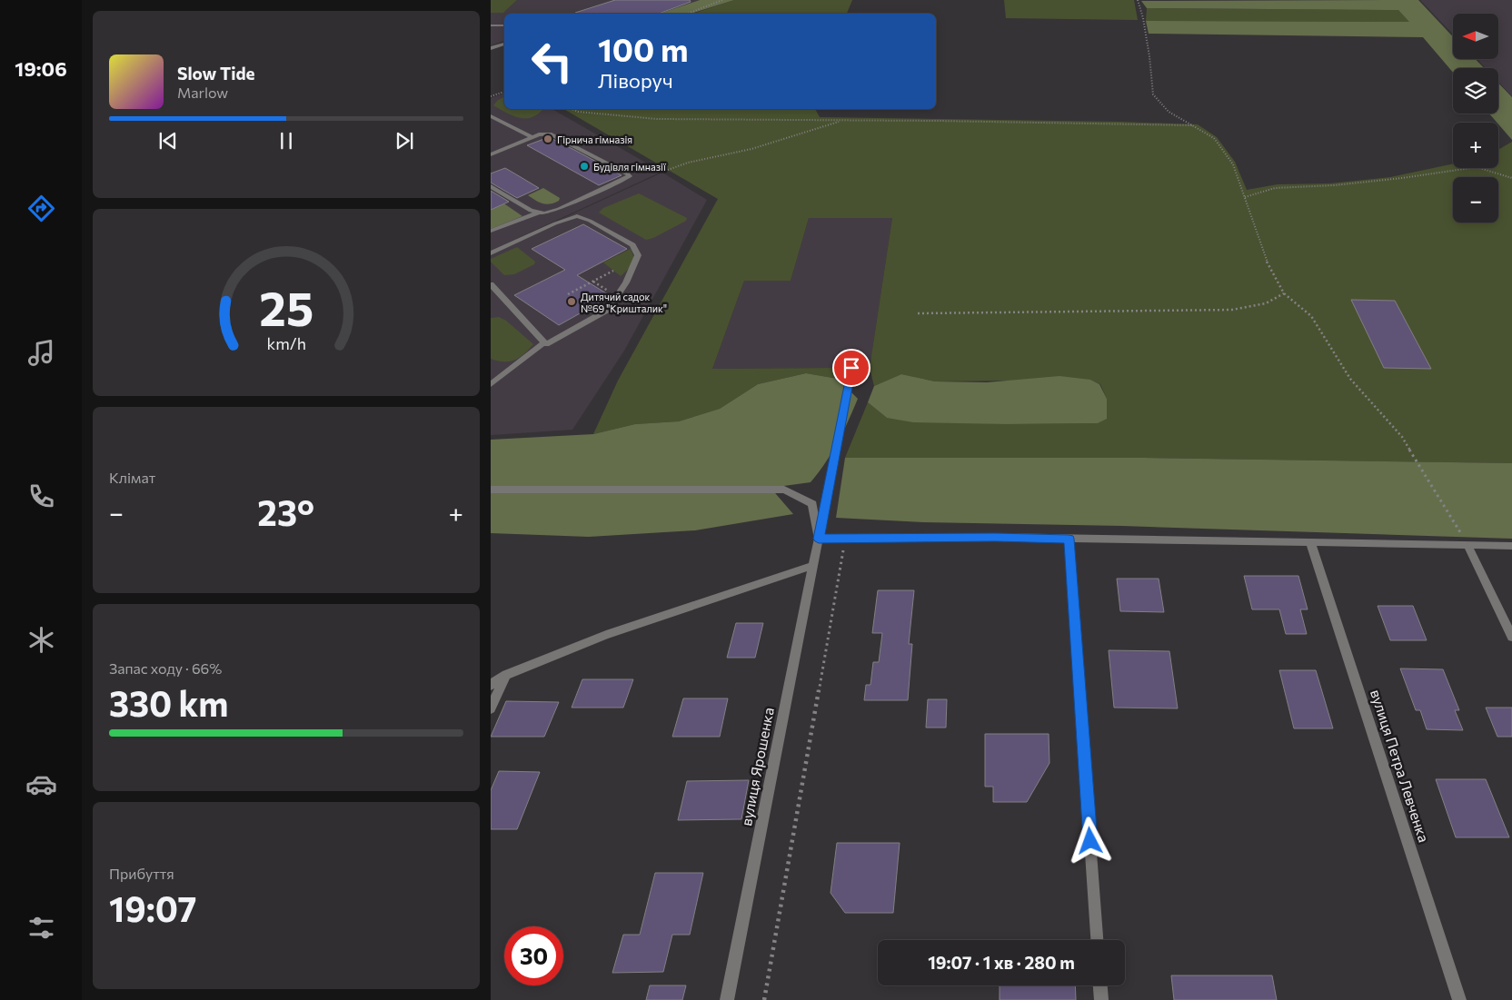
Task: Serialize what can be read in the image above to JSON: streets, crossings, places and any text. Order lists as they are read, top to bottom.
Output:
{
  "streets": {
    "street": ["вулиця Петра Левченка", "вулиця Ярошенка"]
  },
  "places": ["Гірнича гімназія", "Будівля гімназії", "Дитячий садок №69 \"Кришталик\""],
  "north": "left",
  "page": {
    "tabs": "19:06",
    "map_buttons": ["+", "−"],
    "turn": ["100 m", "Ліворуч"],
    "song": ["Slow Tide", "Marlow"],
    "tile": [
      "Клімат",
      ["Запас ходу · 66%", "330 km"],
      ["Прибуття", "19:07"]
    ],
    "heat": ["−", "23°", "+"],
    "limit": "30",
    "trip": "19:07 · 1 хв · 280 m",
    "gauge": ["25", "km/h"]
  }
}
